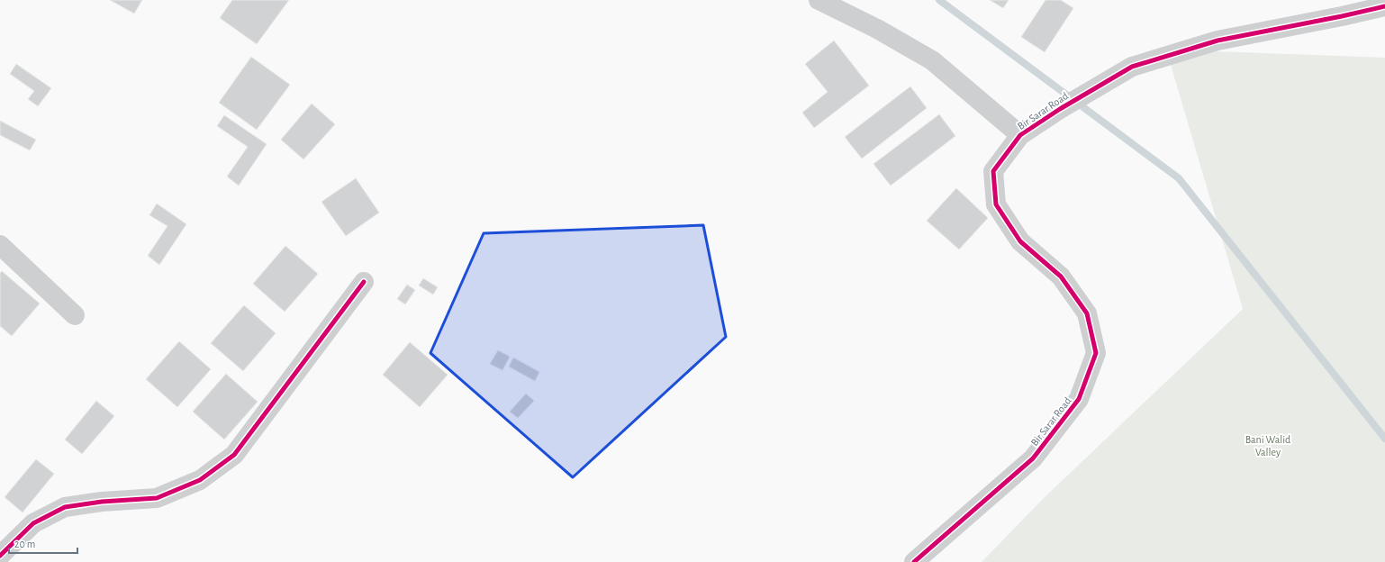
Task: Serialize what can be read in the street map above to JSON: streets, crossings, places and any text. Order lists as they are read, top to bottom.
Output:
{
  "streets": {
    "street": ["Bir Sarar Road"]
  },
  "parks": ["Bani Walid Valley"],
  "scale_bar": "20 m"
}
